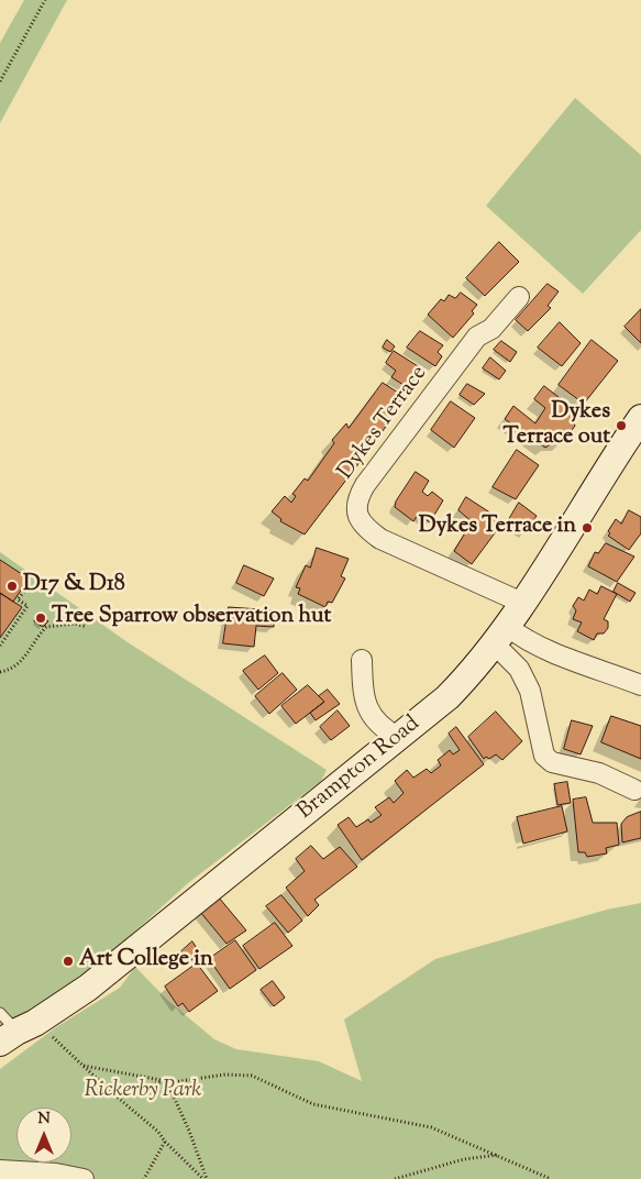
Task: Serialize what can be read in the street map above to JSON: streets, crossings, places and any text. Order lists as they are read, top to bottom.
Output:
{
  "streets": {
    "main road": ["Brampton Road"],
    "street": ["Dykes Terrace"]
  },
  "crossings": [
    ["Dykes Terrace", "Brampton Road"]
  ],
  "parks": ["Rickerby Park"],
  "places": [
    "Dykes Terrace out",
    "Dykes Terrace in",
    "D17 & D18",
    "Tree Sparrow observation hut",
    "Art College in"
  ],
  "north": "top"
}
